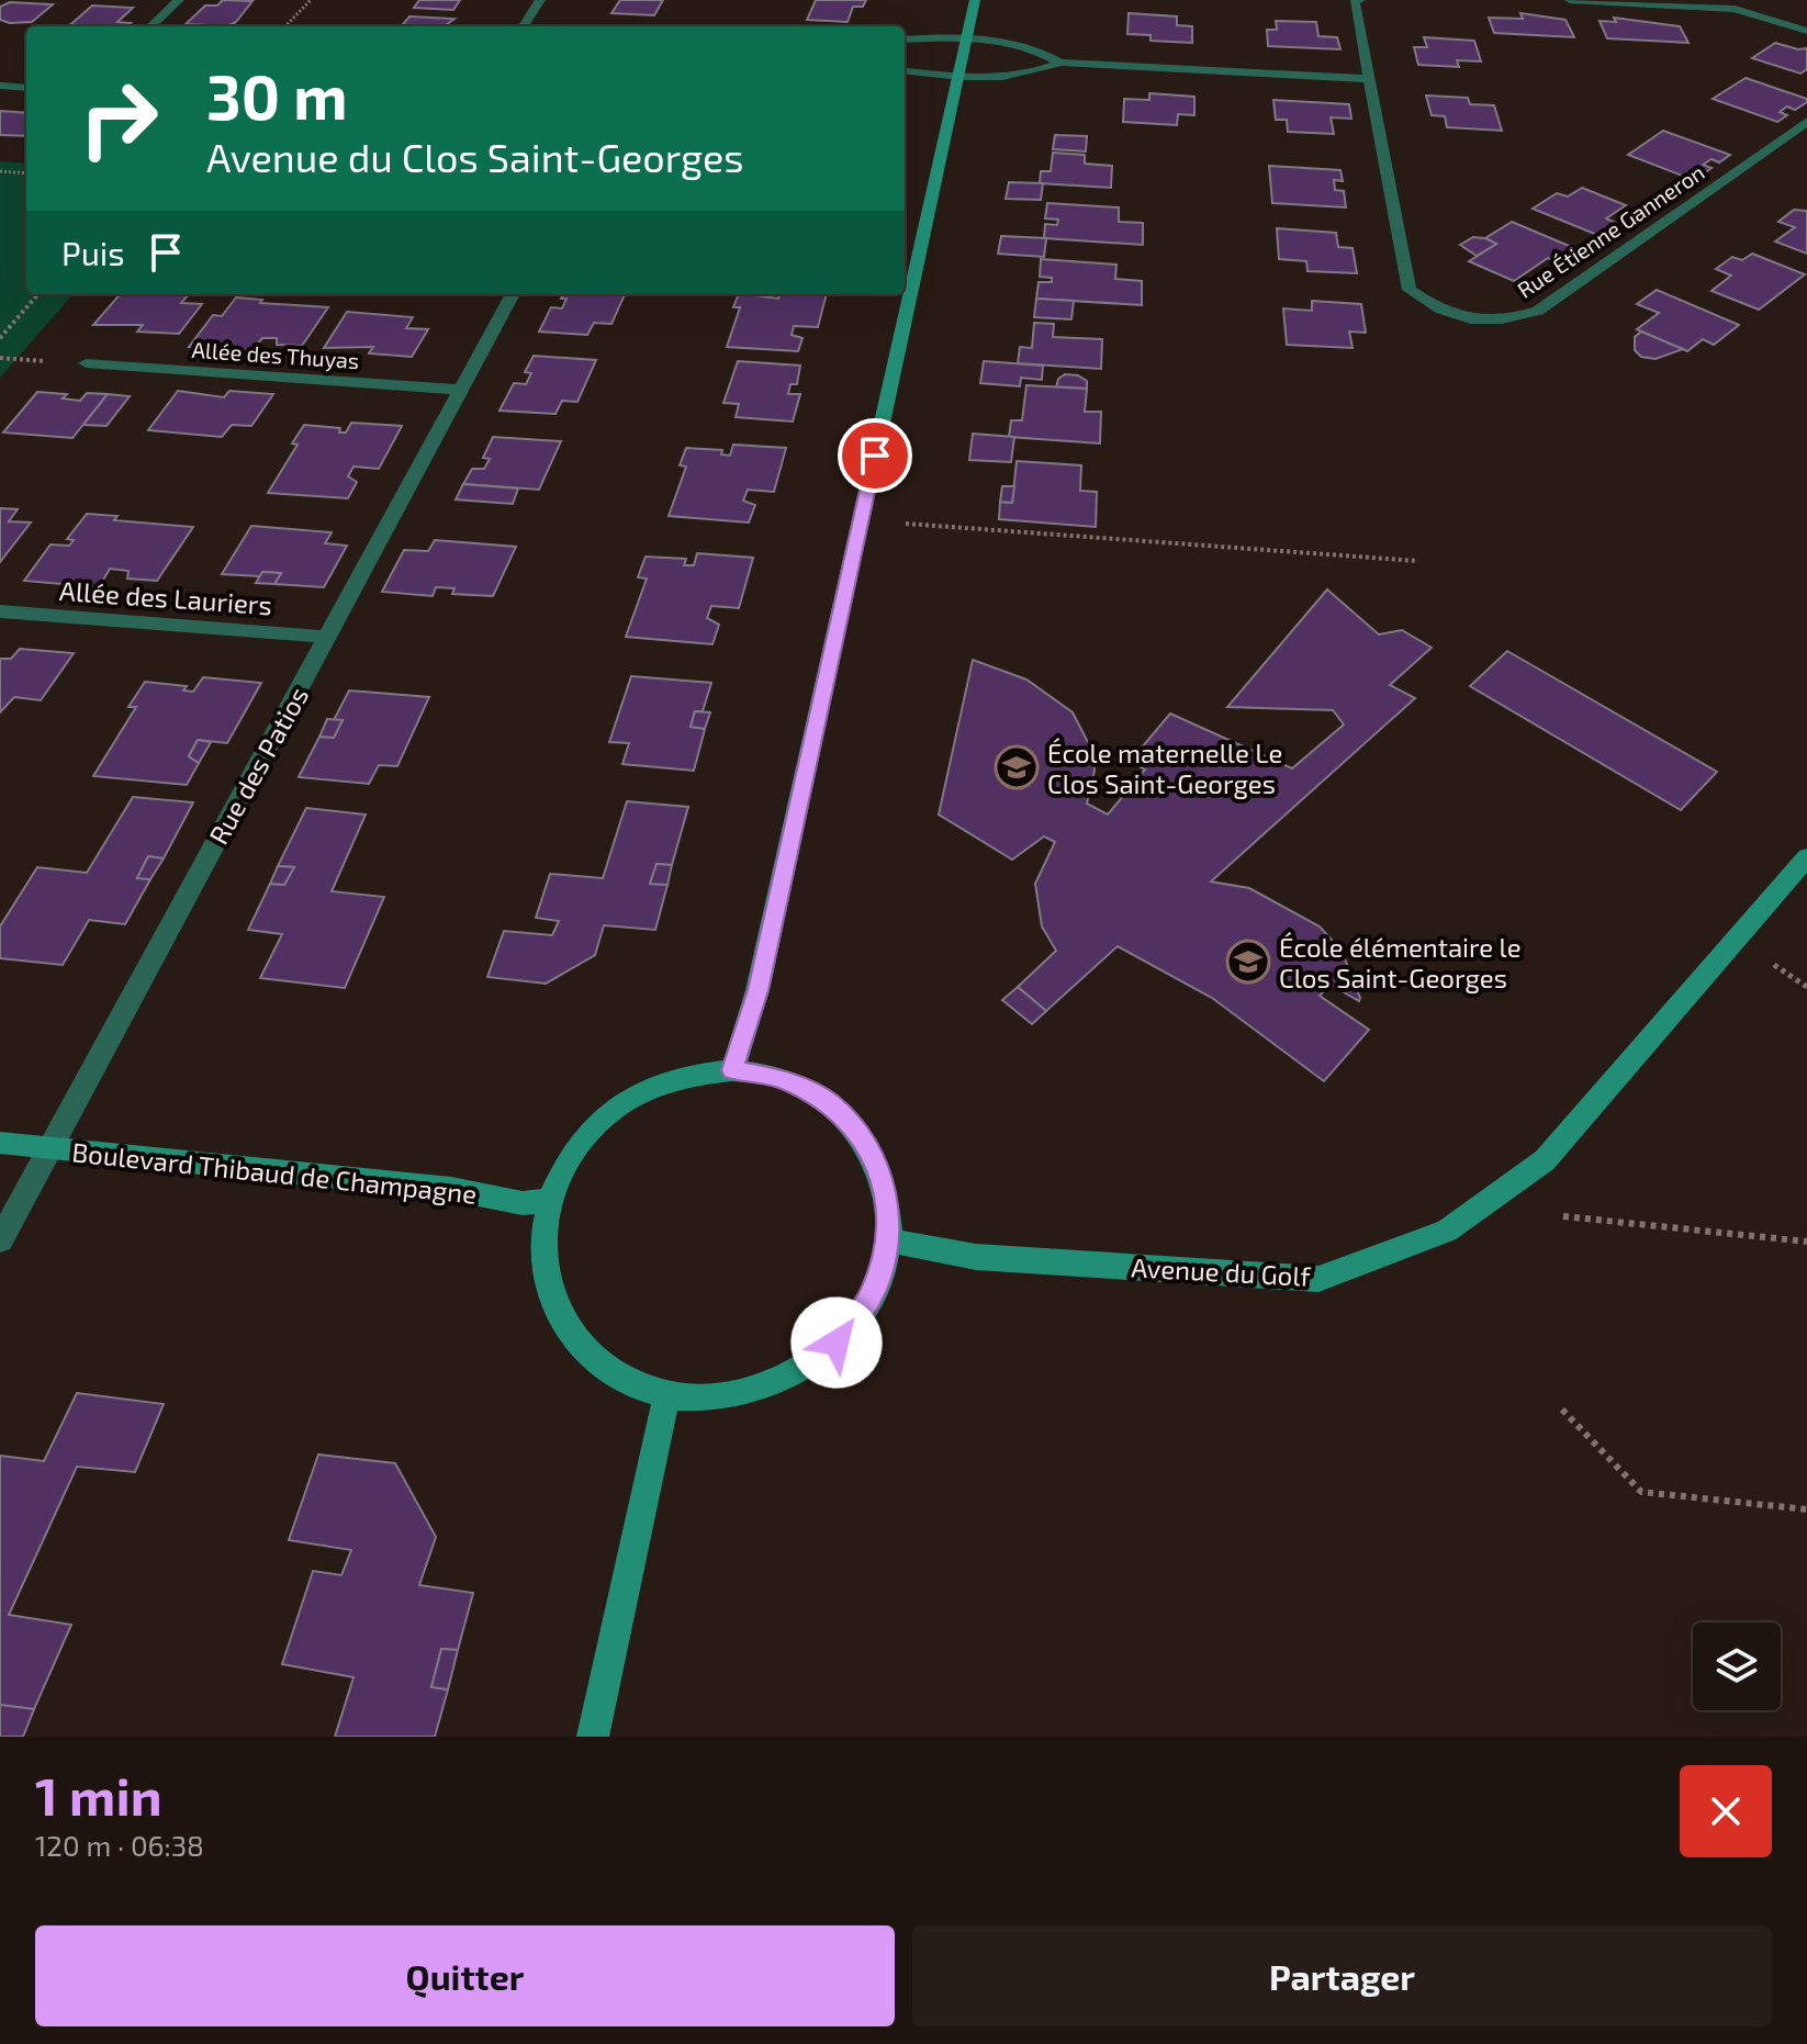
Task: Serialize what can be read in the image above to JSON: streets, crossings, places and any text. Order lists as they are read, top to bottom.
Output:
{
  "streets": {
    "street": [
      "Rue Étienne Ganneron",
      "Allée des Thuyas",
      "Allée des Lauriers",
      "Rue des Patios",
      "Boulevard Thibaud de Champagne",
      "Avenue du Golf"
    ]
  },
  "crossings": [
    ["Allée des Thuyas", "Rue des Patios"],
    ["Allée des Lauriers", "Rue des Patios"],
    ["Rue des Patios", "Boulevard Thibaud de Champagne"]
  ],
  "places": {
    "school or university": ["École maternelle Le Clos Saint-Georges", "École élémentaire le Clos Saint-Georges"]
  },
  "page": {
    "turn": ["30 m", "Avenue du Clos Saint-Georges"],
    "then": "Puis",
    "heading": ["1 min", "120 m · 06:38"],
    "buttons": ["Quitter", "Partager"]
  }
}
